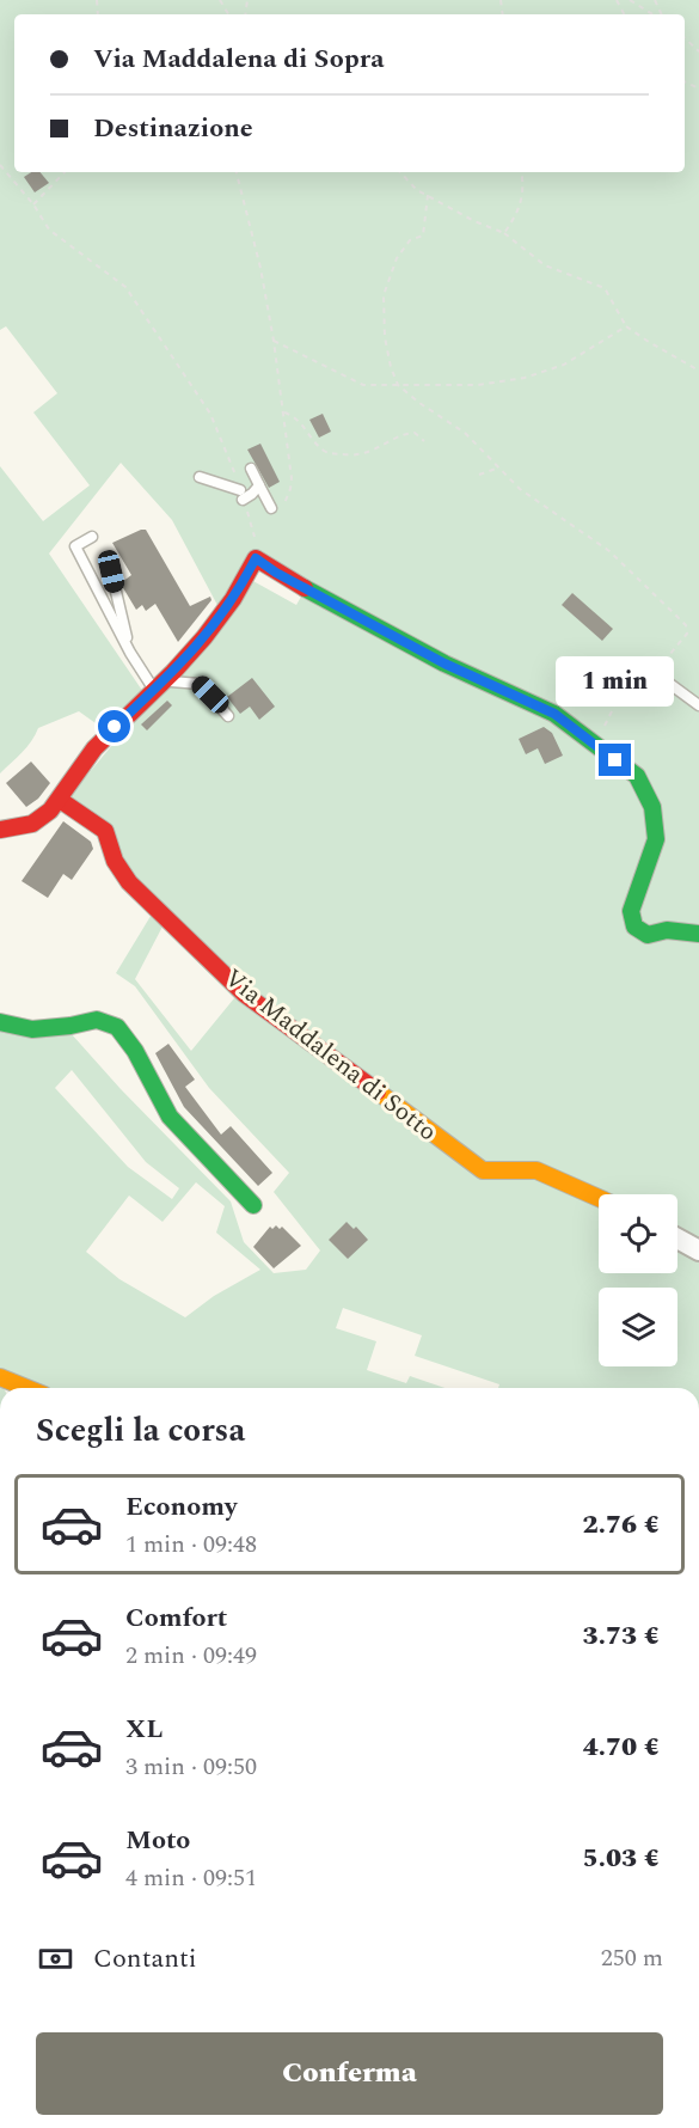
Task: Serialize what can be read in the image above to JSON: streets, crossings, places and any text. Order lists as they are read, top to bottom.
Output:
{
  "streets": {
    "street": ["Via Maddalena di Sotto"]
  },
  "page": {
    "banner": ["Via Maddalena di Sopra", "Destinazione"],
    "bubble": "1 min",
    "heading": "Scegli la corsa",
    "list": [
      {
        "name": "Economy",
        "note": "1 min · 09:48",
        "value": "2.76 €"
      },
      {
        "name": "Comfort",
        "note": "2 min · 09:49",
        "value": "3.73 €"
      },
      {
        "name": "XL",
        "note": "3 min · 09:50",
        "value": "4.70 €"
      },
      {
        "name": "Moto",
        "note": "4 min · 09:51",
        "value": "5.03 €"
      }
    ],
    "pay": ["Contanti", "250 m"],
    "buttons": "Conferma"
  }
}
